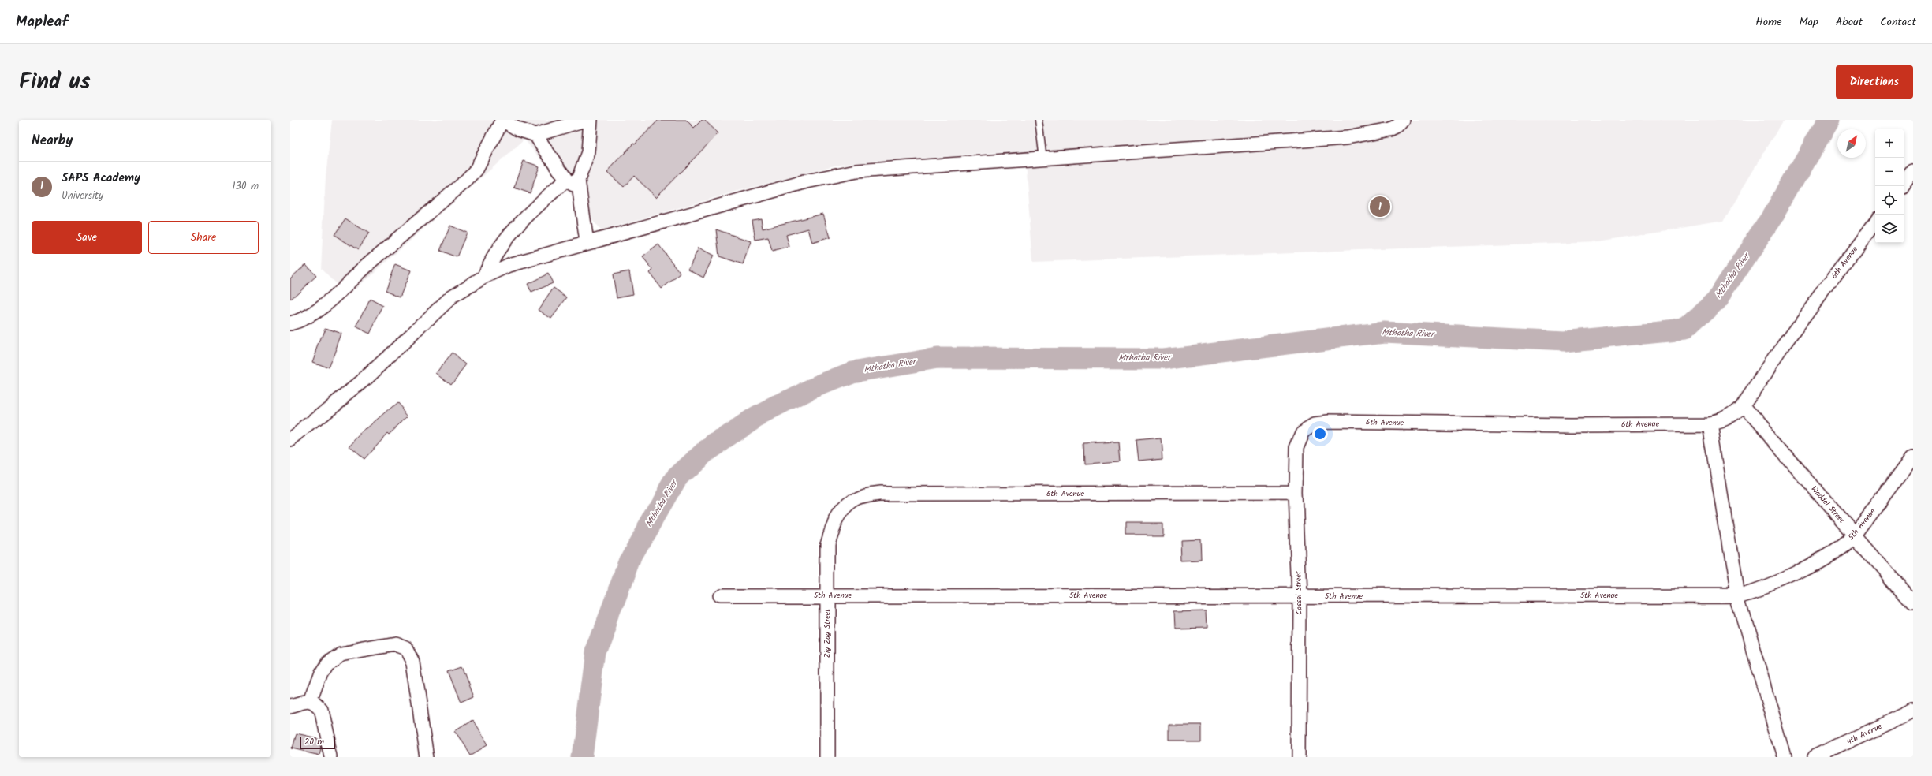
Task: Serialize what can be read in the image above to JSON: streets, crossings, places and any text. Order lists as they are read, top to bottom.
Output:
{
  "streets": {
    "street": [
      "6th Avenue",
      "Waddel Street",
      "5th Avenue",
      "Cassel Street",
      "Zig Zag Street",
      "4th Avenue"
    ]
  },
  "crossings": [
    ["6th Avenue", "Waddel Street"],
    ["6th Avenue", "Cassel Street"],
    ["6th Avenue", "Zig Zag Street"],
    ["Waddel Street", "5th Avenue"],
    ["5th Avenue", "Cassel Street"],
    ["5th Avenue", "Zig Zag Street"]
  ],
  "water": ["Mthatha River"],
  "scale_bar": "20 m",
  "north": "top right",
  "page": {
    "header": "Mapleaf",
    "nav": [
      "Home",
      "Map",
      "About",
      "Contact"
    ],
    "title": "Find us",
    "buttons": [
      "Directions",
      ["Save", "Share"]
    ],
    "heading": "Nearby",
    "map_buttons": ["+", "−"],
    "list": [
      {
        "mark": "1",
        "name": "SAPS Academy",
        "note": "University",
        "value": "130 m"
      }
    ],
    "pins": "1",
    "scale": "20 m"
  }
}
